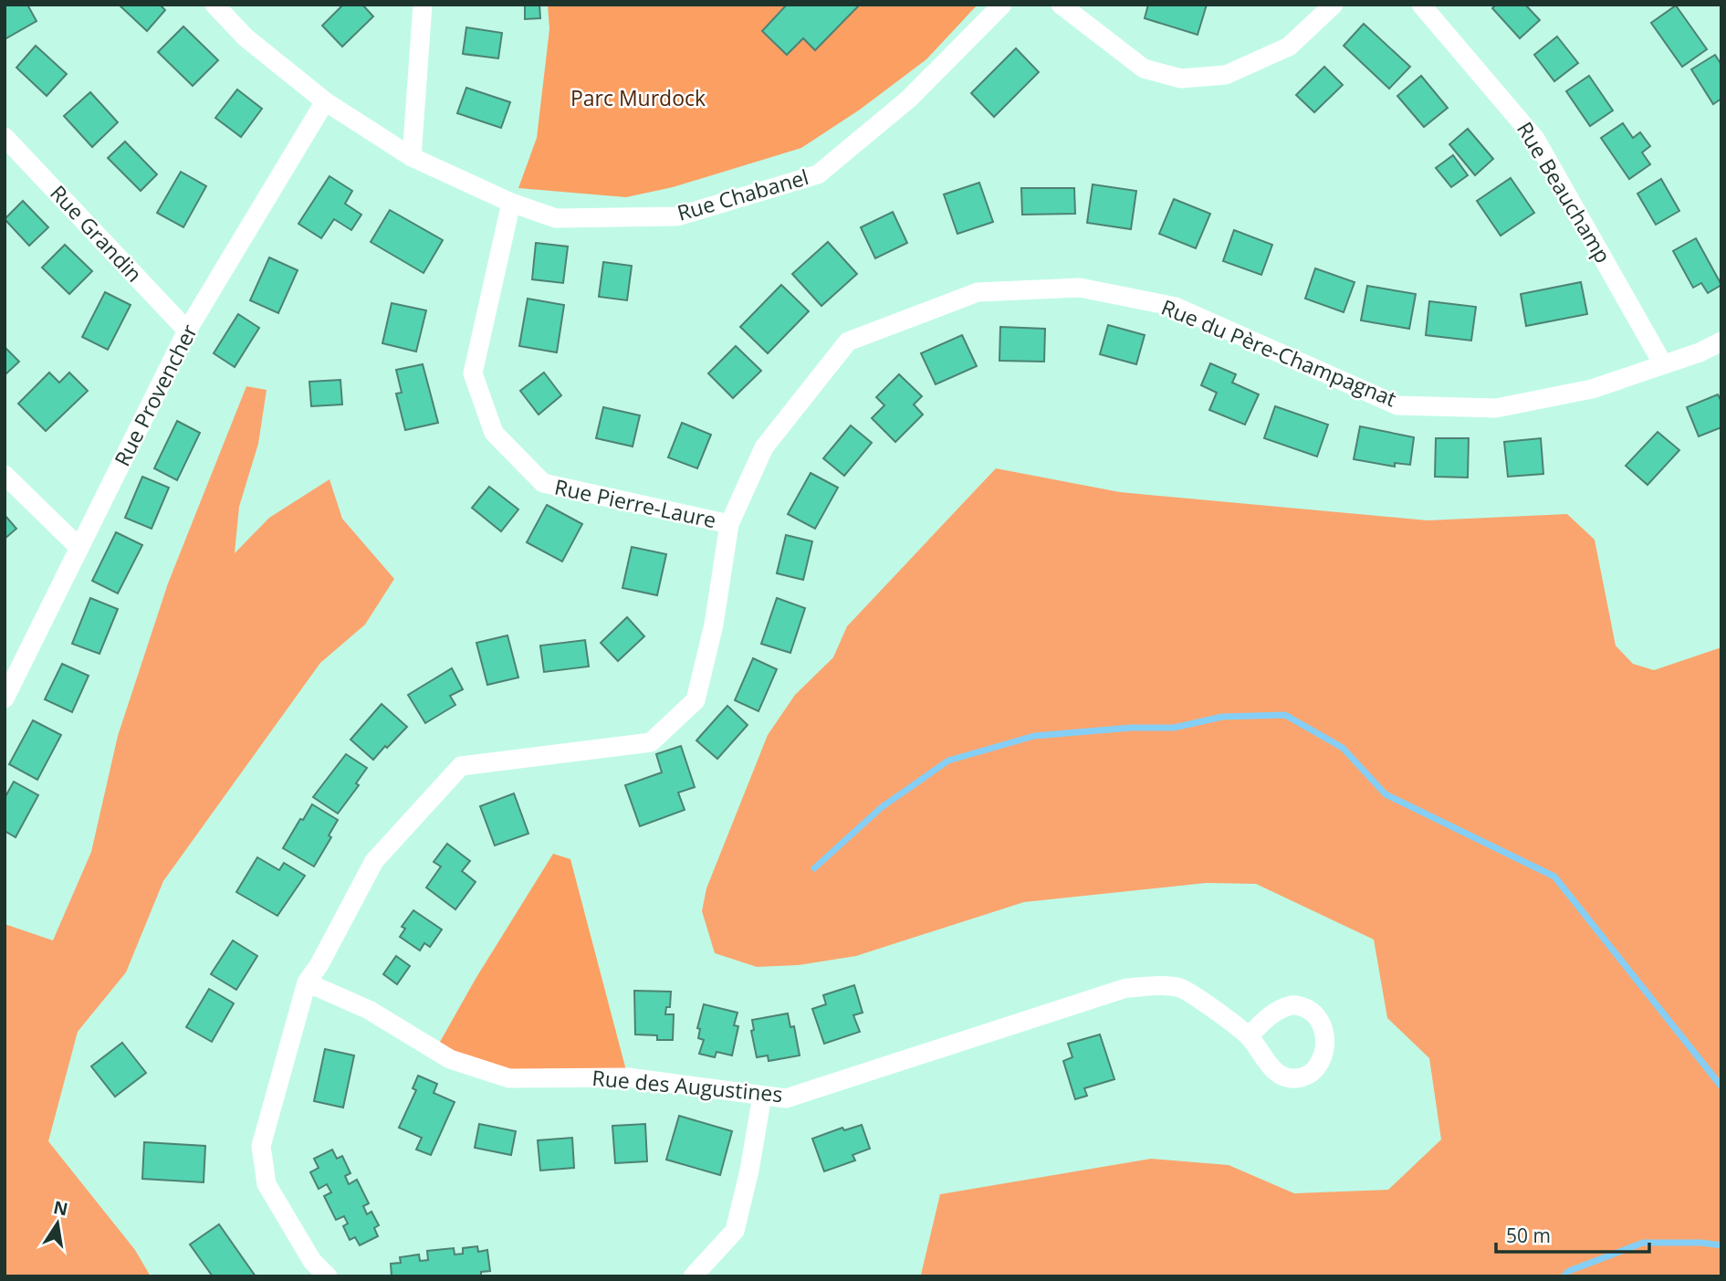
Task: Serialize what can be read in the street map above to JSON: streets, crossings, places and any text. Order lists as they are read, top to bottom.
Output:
{
  "streets": {
    "street": [
      "Rue Beauchamp",
      "Rue Chabanel",
      "Rue Grandin",
      "Rue du Père-Champagnat",
      "Rue Provencher",
      "Rue Pierre-Laure",
      "Rue des Augustines"
    ]
  },
  "crossings": [
    ["Rue Beauchamp", "Rue du Père-Champagnat"],
    ["Rue Chabanel", "Rue Provencher"],
    ["Rue Chabanel", "Rue Pierre-Laure"],
    ["Rue Grandin", "Rue Provencher"],
    ["Rue du Père-Champagnat", "Rue Pierre-Laure"],
    ["Rue du Père-Champagnat", "Rue des Augustines"]
  ],
  "parks": ["Parc Murdock"],
  "scale_bar": "50 m",
  "north": "top"
}
